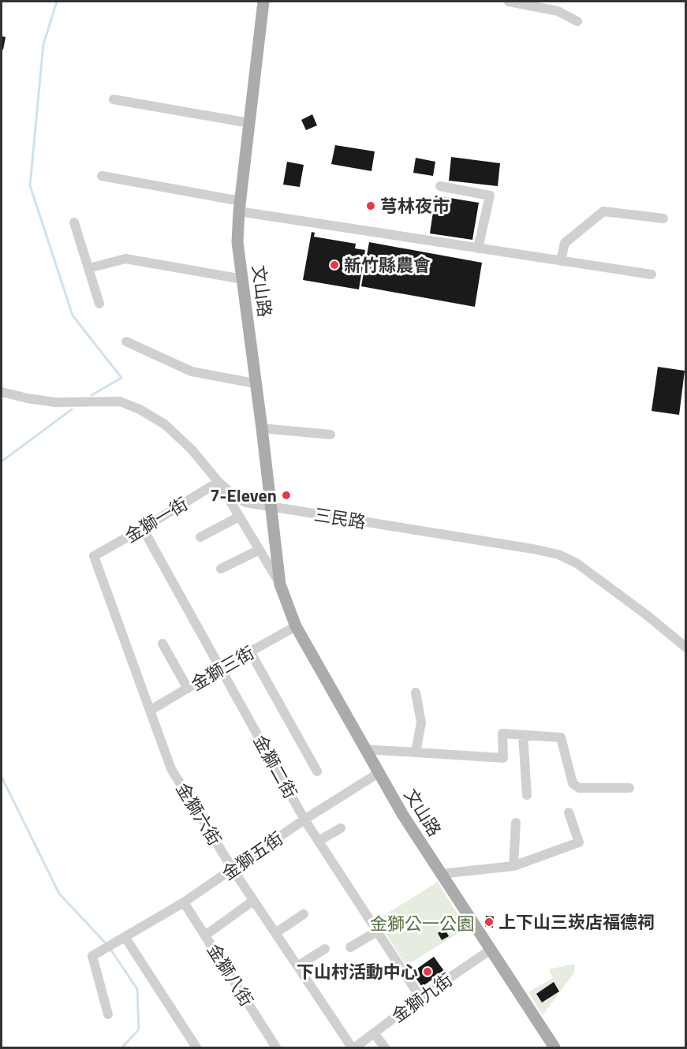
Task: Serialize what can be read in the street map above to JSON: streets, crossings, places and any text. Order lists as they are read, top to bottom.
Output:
{
  "streets": {
    "main road": ["文山路"],
    "street": [
      "三民路",
      "金獅一街",
      "金獅三街",
      "金獅二街",
      "金獅六街",
      "金獅五街",
      "金獅八街",
      "金獅九街"
    ]
  },
  "crossings": [
    ["文山路", "三民路"],
    ["文山路", "金獅一街"],
    ["文山路", "金獅三街"],
    ["文山路", "金獅五街"],
    ["文山路", "金獅九街"],
    ["三民路", "金獅一街"],
    ["金獅一街", "金獅二街"],
    ["金獅一街", "金獅六街"],
    ["金獅三街", "金獅二街"],
    ["金獅三街", "金獅六街"],
    ["金獅二街", "金獅五街"],
    ["金獅二街", "金獅九街"],
    ["金獅六街", "金獅五街"],
    ["金獅六街", "金獅九街"],
    ["金獅五街", "金獅八街"]
  ],
  "parks": ["金獅公一公園"],
  "places": [
    "芎林夜市",
    "新竹縣農會",
    "7-Eleven",
    "上下山三崁店福德祠",
    "下山村活動中心"
  ]
}
